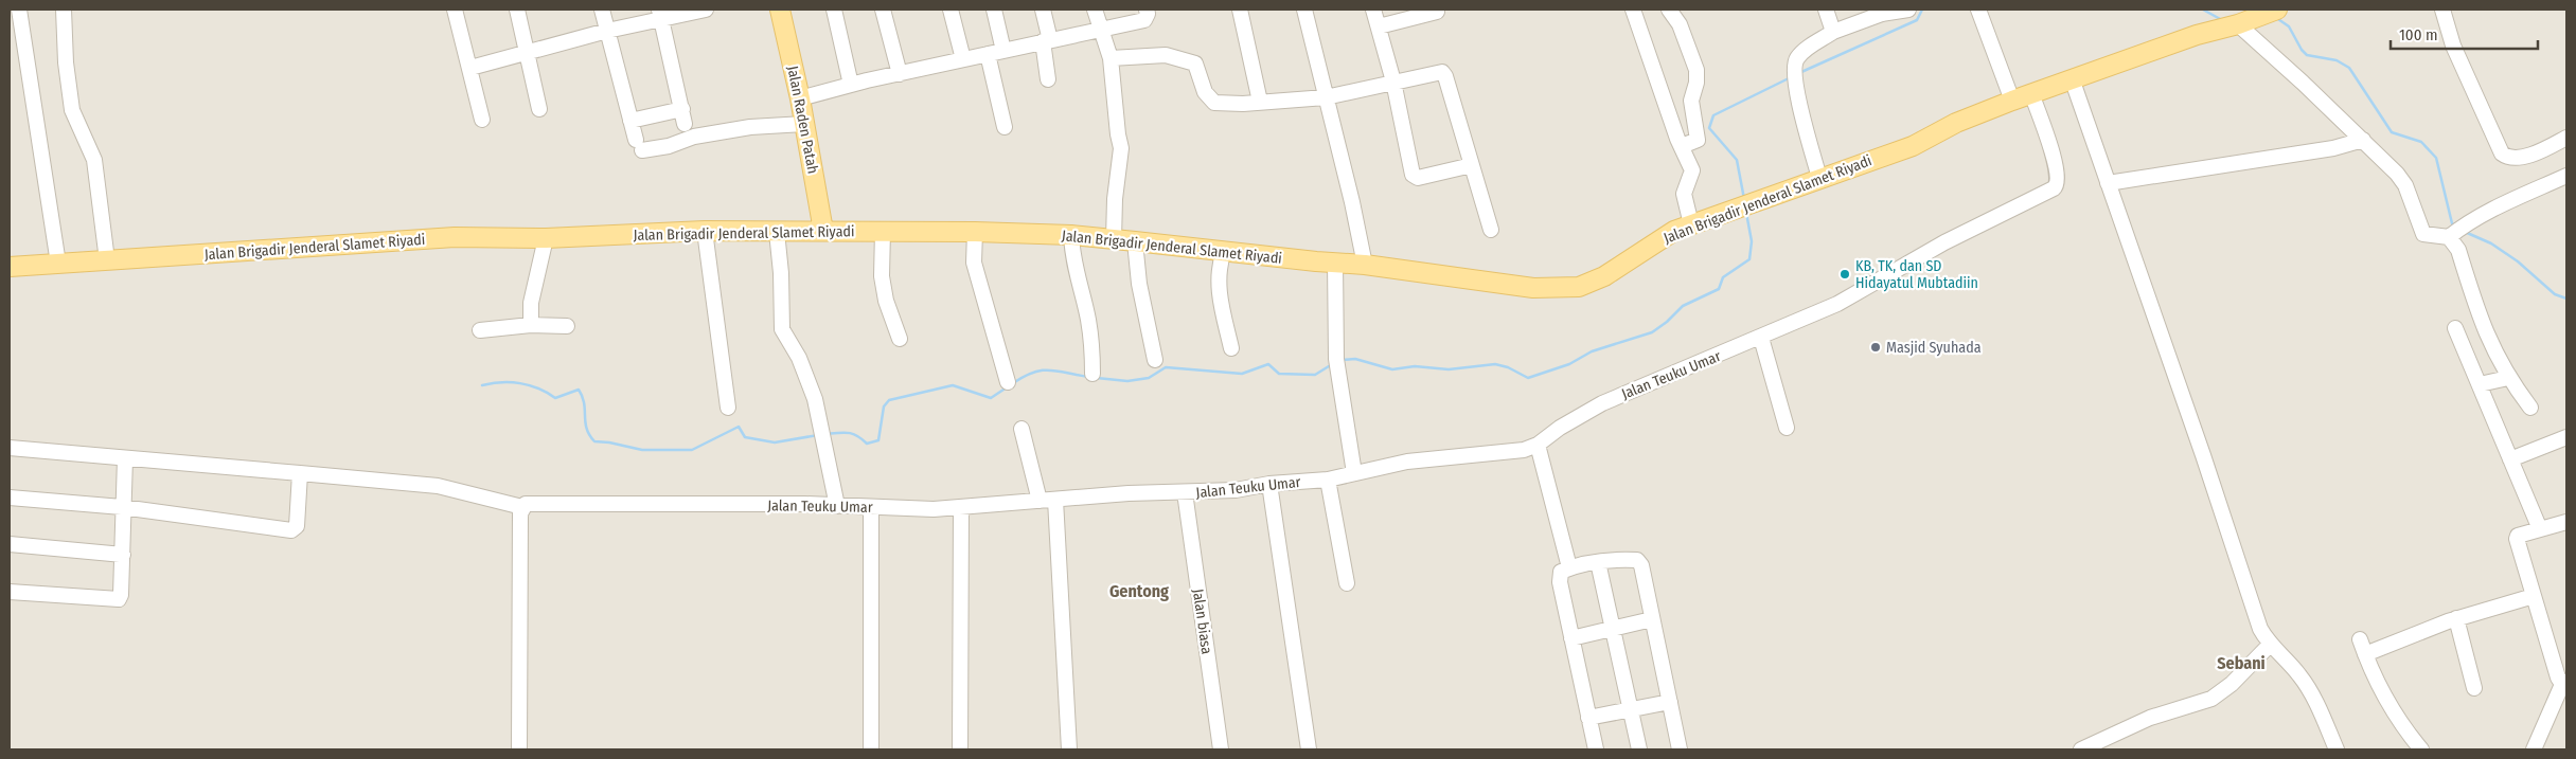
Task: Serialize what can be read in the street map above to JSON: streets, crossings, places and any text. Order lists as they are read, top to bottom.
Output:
{
  "streets": {
    "main road": ["Jalan Raden Patah", "Jalan Brigadir Jenderal Slamet Riyadi"],
    "street": ["Jalan Teuku Umar", "Jalan biasa"]
  },
  "crossings": [
    ["Jalan Raden Patah", "Jalan Brigadir Jenderal Slamet Riyadi"],
    ["Jalan Brigadir Jenderal Slamet Riyadi", "Jalan Teuku Umar"],
    ["Jalan Teuku Umar", "Jalan biasa"]
  ],
  "districts": ["Gentong", "Sebani"],
  "places": ["KB, TK, dan SD Hidayatul Mubtadiin", "Masjid Syuhada"],
  "scale_bar": "100 m"
}
